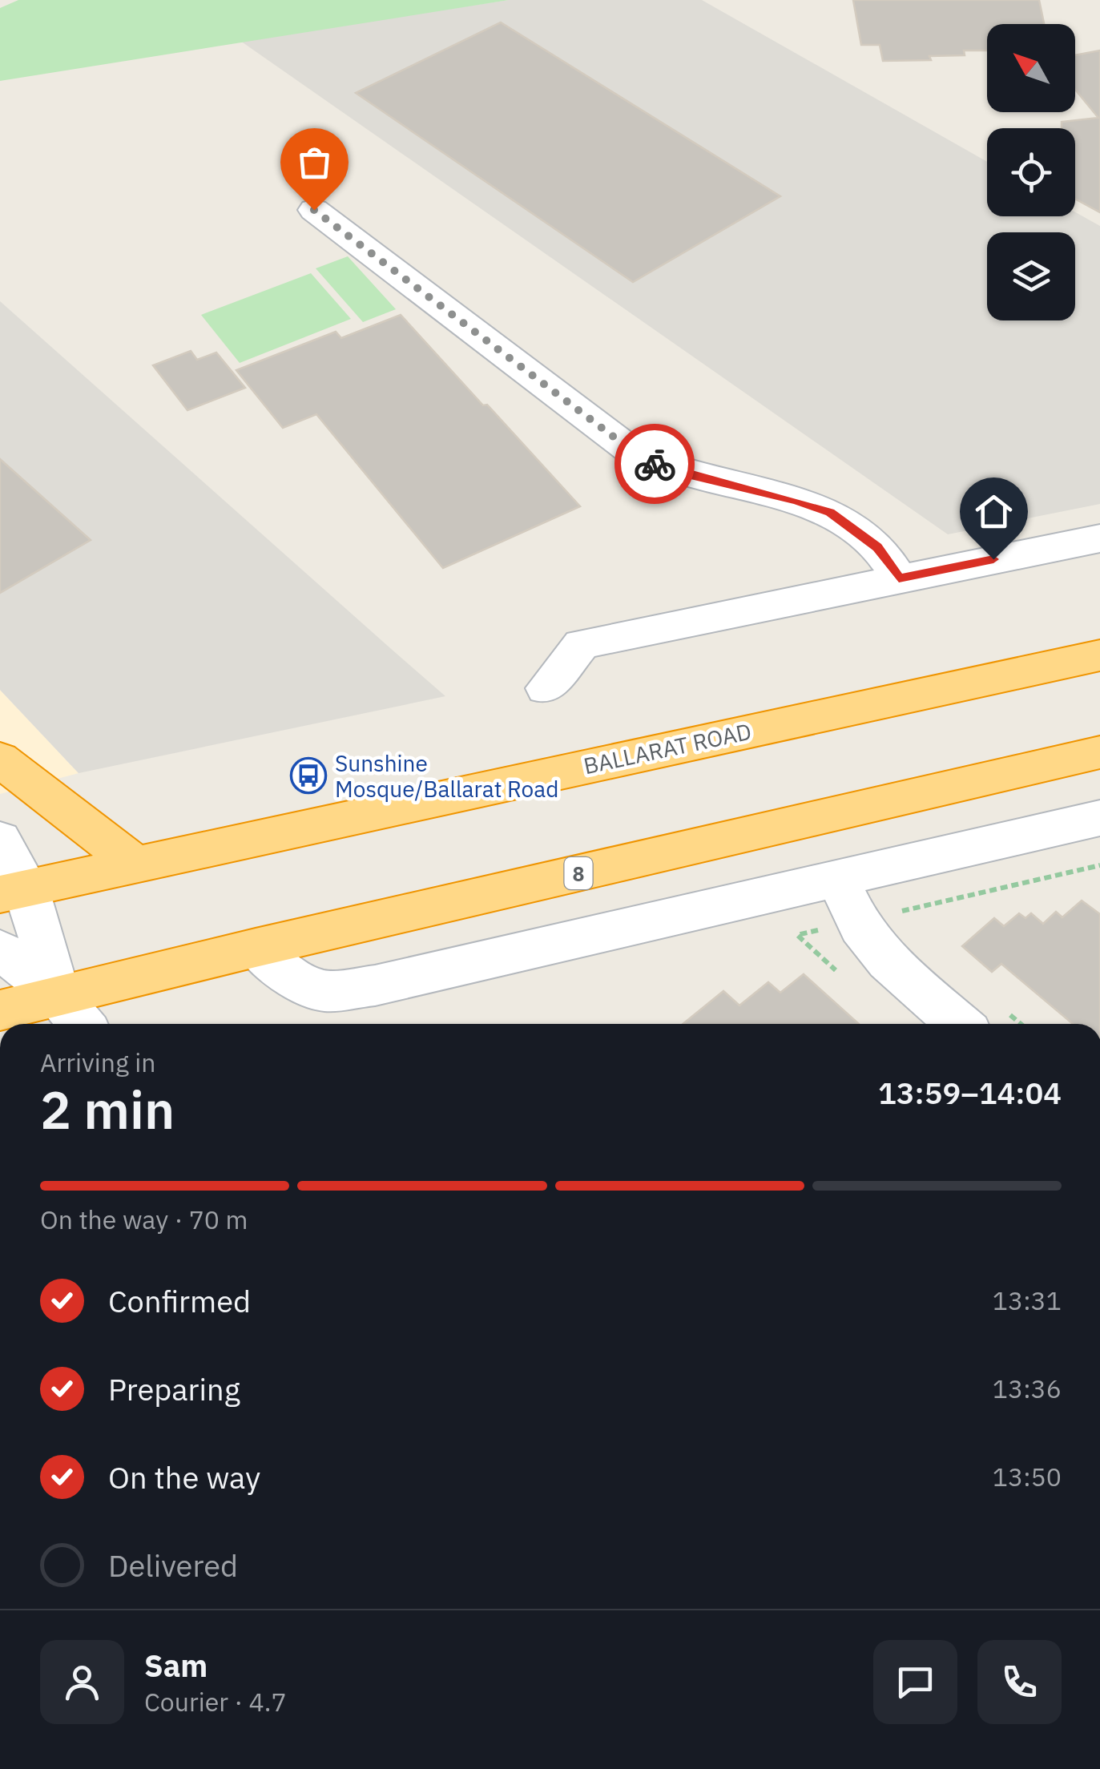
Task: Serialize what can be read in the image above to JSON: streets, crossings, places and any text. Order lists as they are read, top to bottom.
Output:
{
  "streets": {
    "highway": ["BALLARAT ROAD", "8"]
  },
  "places": {
    "bus stop": ["Sunshine Mosque/Ballarat Road"]
  },
  "north": "top left",
  "page": {
    "heading": ["2 min", "Arriving in", "13:59–14:04"],
    "panel": ["Sam", "Courier · 4.7"],
    "bar": "On the way · 70 m",
    "list": [
      ["Confirmed", "13:31"],
      ["Preparing", "13:36"],
      ["On the way", "13:50"],
      "Delivered"
    ]
  }
}
